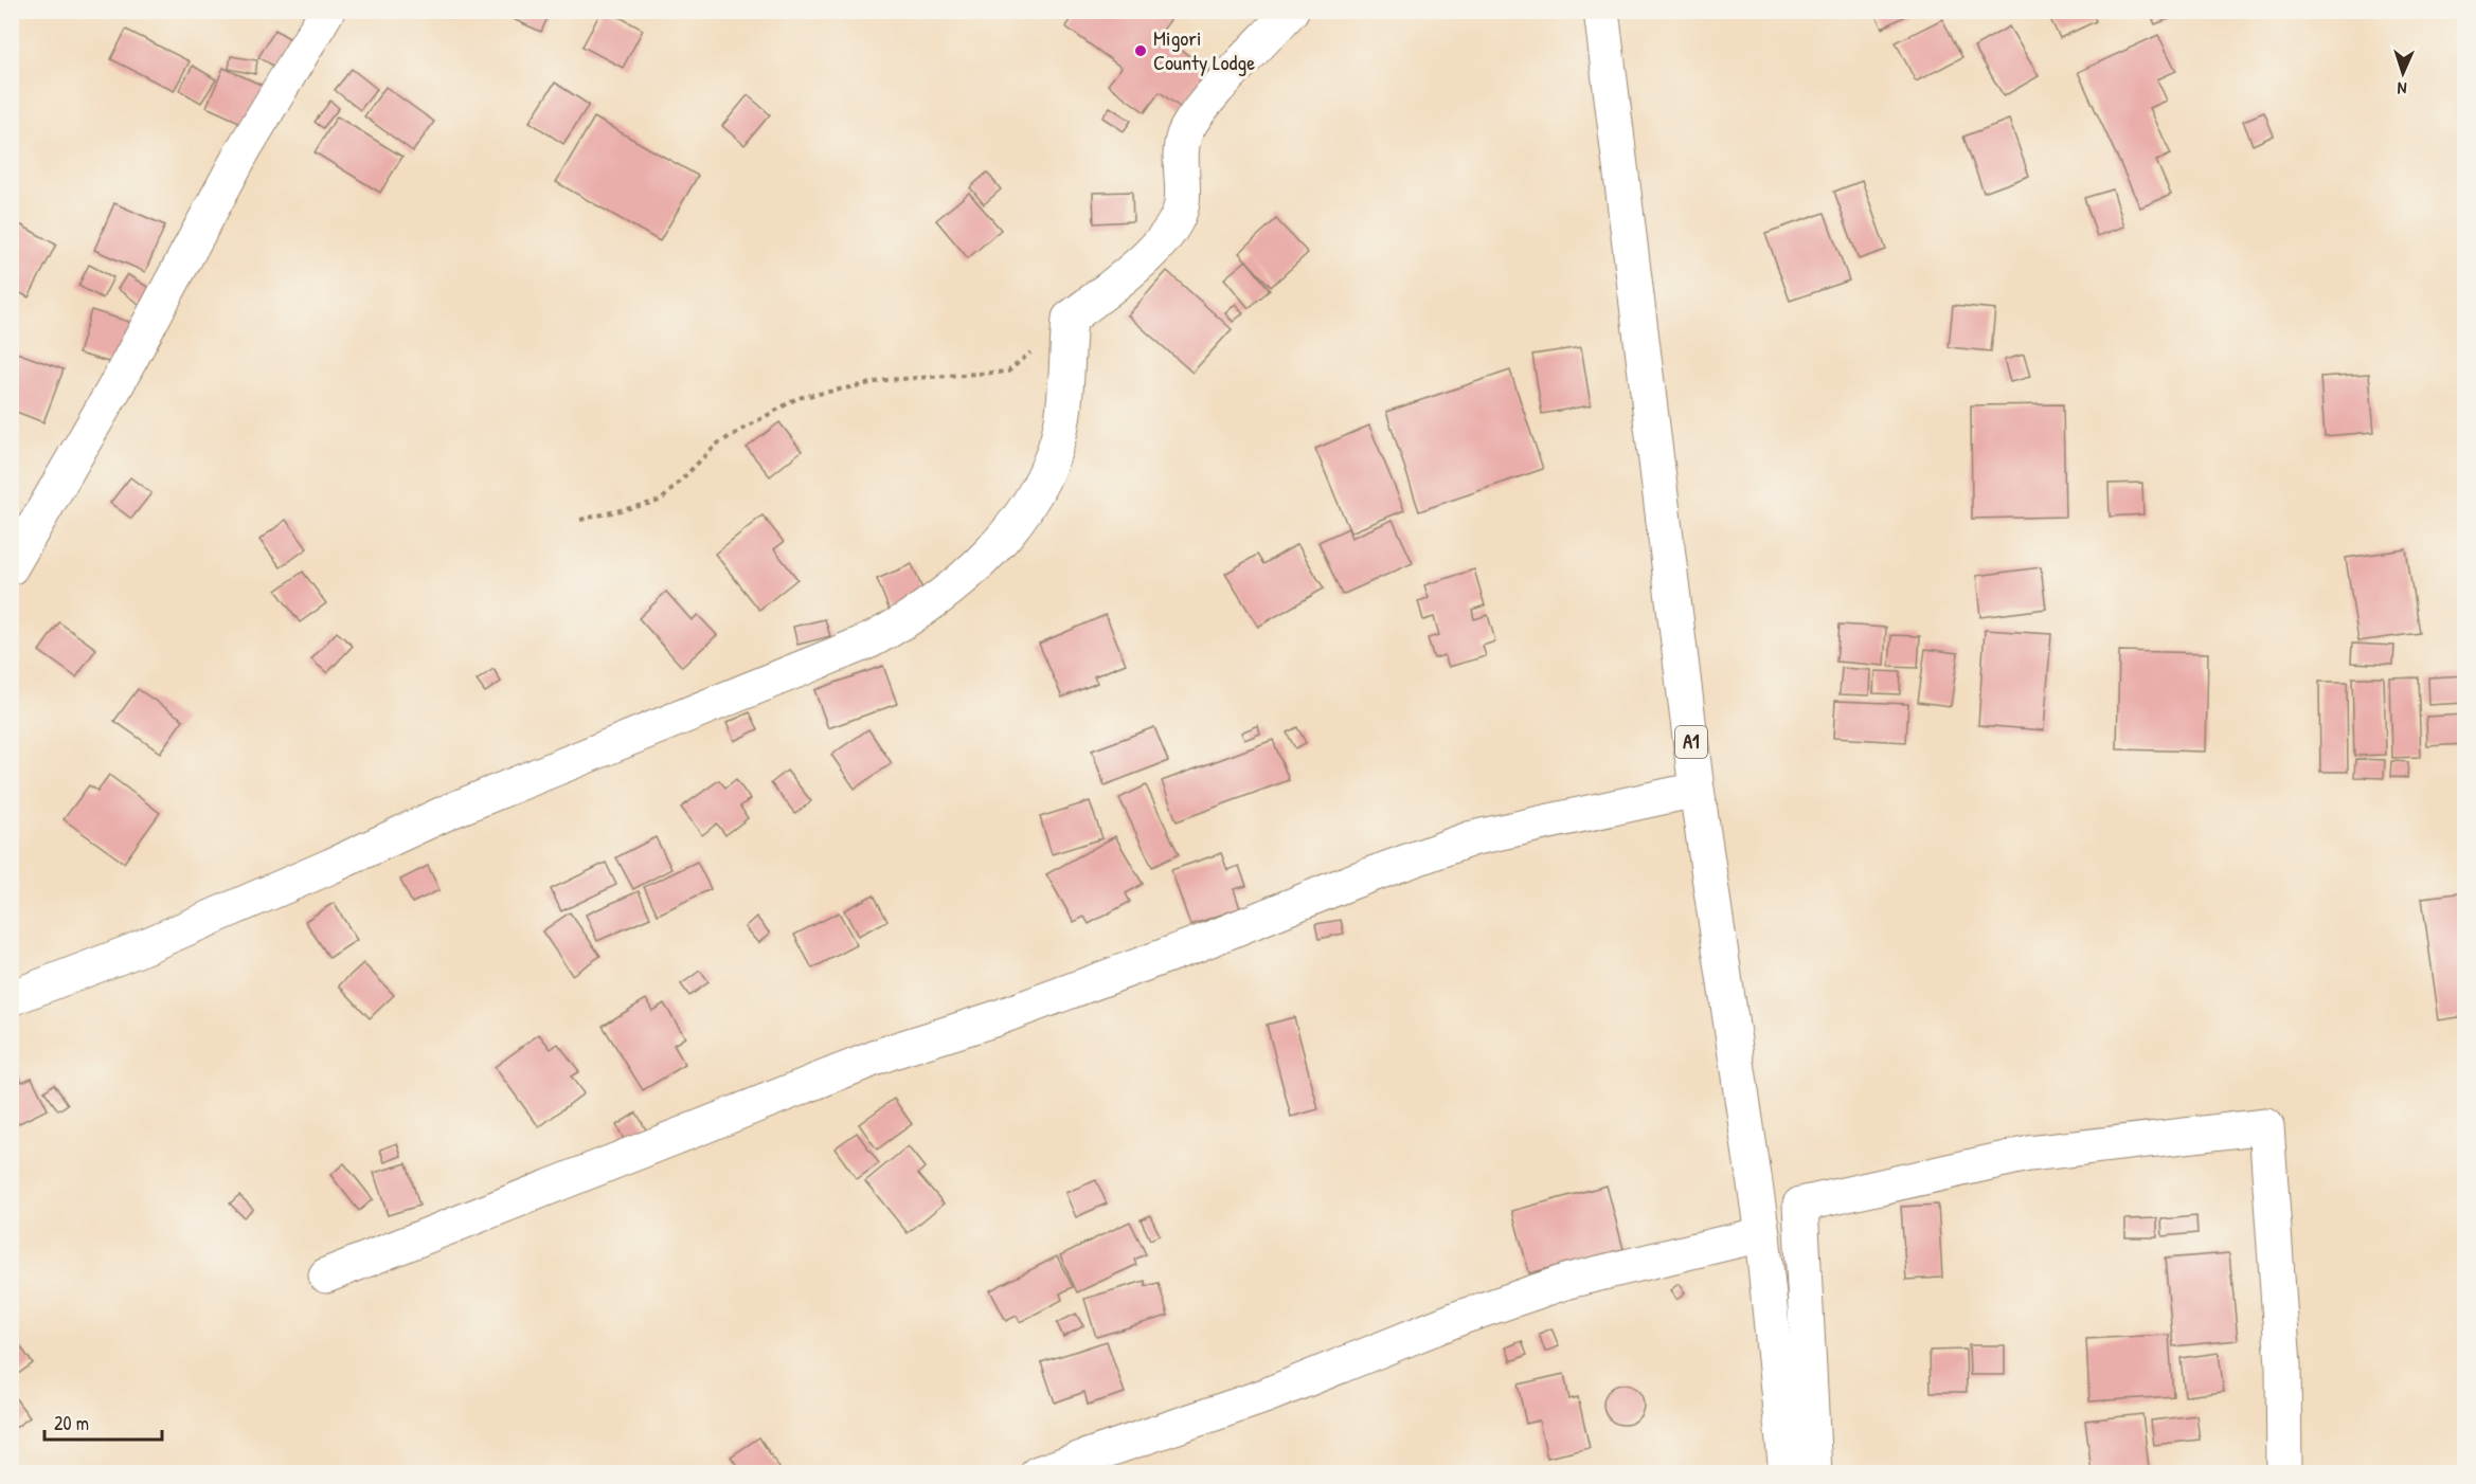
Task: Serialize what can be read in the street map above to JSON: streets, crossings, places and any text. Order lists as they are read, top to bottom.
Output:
{
  "streets": {
    "main road": ["A1"]
  },
  "places": ["Migori County Lodge"],
  "scale_bar": "20 m",
  "north": "bottom"
}
